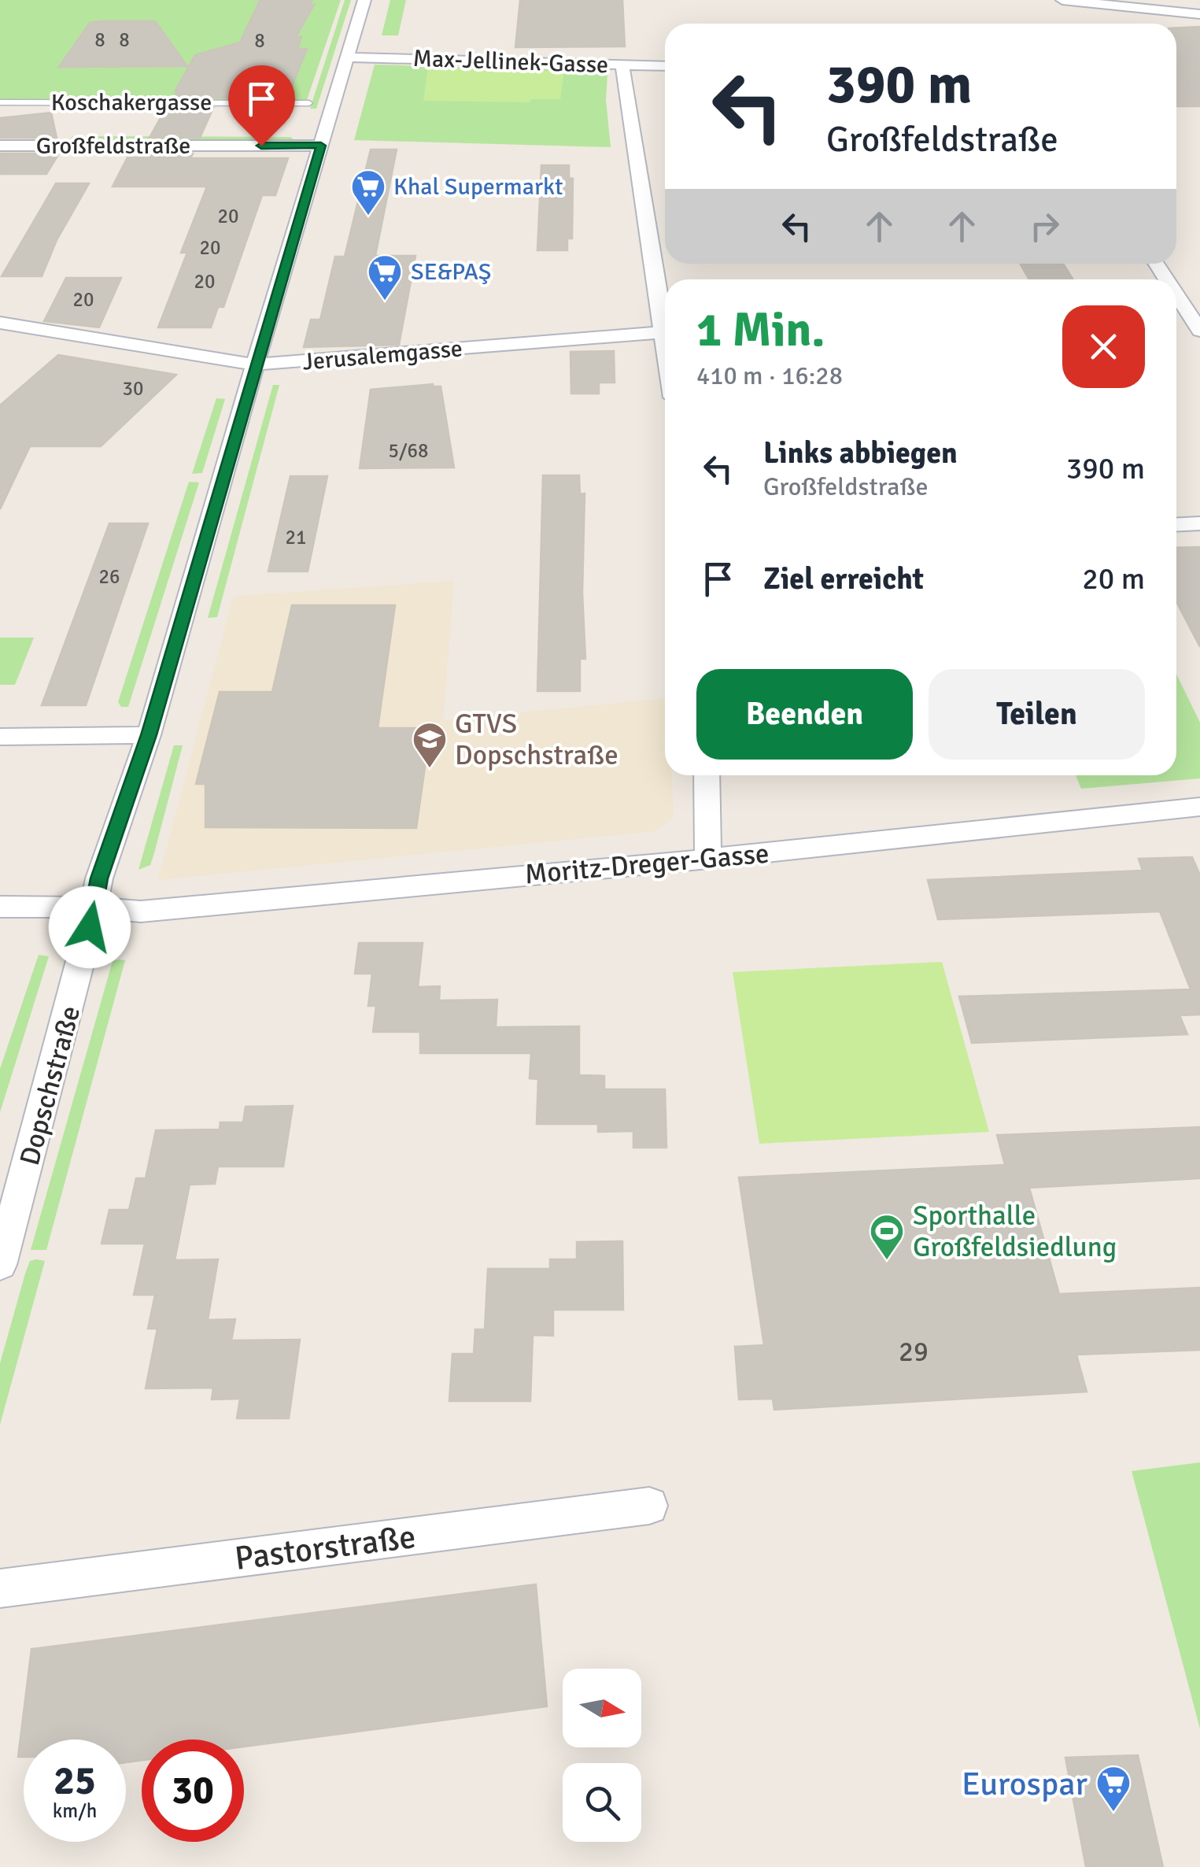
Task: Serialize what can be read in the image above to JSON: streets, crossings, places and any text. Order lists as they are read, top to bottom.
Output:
{
  "streets": {
    "street": [
      "Max-Jellinek-Gasse",
      "Großfeldstraße",
      "Jerusalemgasse",
      "Moritz-Dreger-Gasse",
      "Dopschstraße",
      "Pastorstraße"
    ],
    "lane": ["Koschakergasse"]
  },
  "crossings": [
    ["Max-Jellinek-Gasse", "Dopschstraße"],
    ["Großfeldstraße", "Dopschstraße"],
    ["Jerusalemgasse", "Dopschstraße"],
    ["Moritz-Dreger-Gasse", "Dopschstraße"]
  ],
  "places": {
    "supermarket": ["Khal Supermarkt", "SE&PAŞ", "Eurospar"],
    "school or university": ["GTVS Dopschstraße"],
    "sports": ["Sporthalle Großfeldsiedlung"]
  },
  "house_numbers": [
    "8",
    "8",
    "8",
    "20",
    "20",
    "20",
    "20",
    "30",
    "5/68",
    "21",
    "26",
    "29"
  ],
  "north": "right",
  "page": {
    "turn": ["390 m", "Großfeldstraße"],
    "heading": ["1 Min.", "410 m · 16:28"],
    "list": [
      {
        "name": "Links abbiegen",
        "note": "Großfeldstraße",
        "value": "390 m"
      },
      {
        "name": "Ziel erreicht",
        "value": "20 m"
      }
    ],
    "buttons": ["Beenden", "Teilen"],
    "speed": "25 km/h",
    "limit": "30"
  }
}
